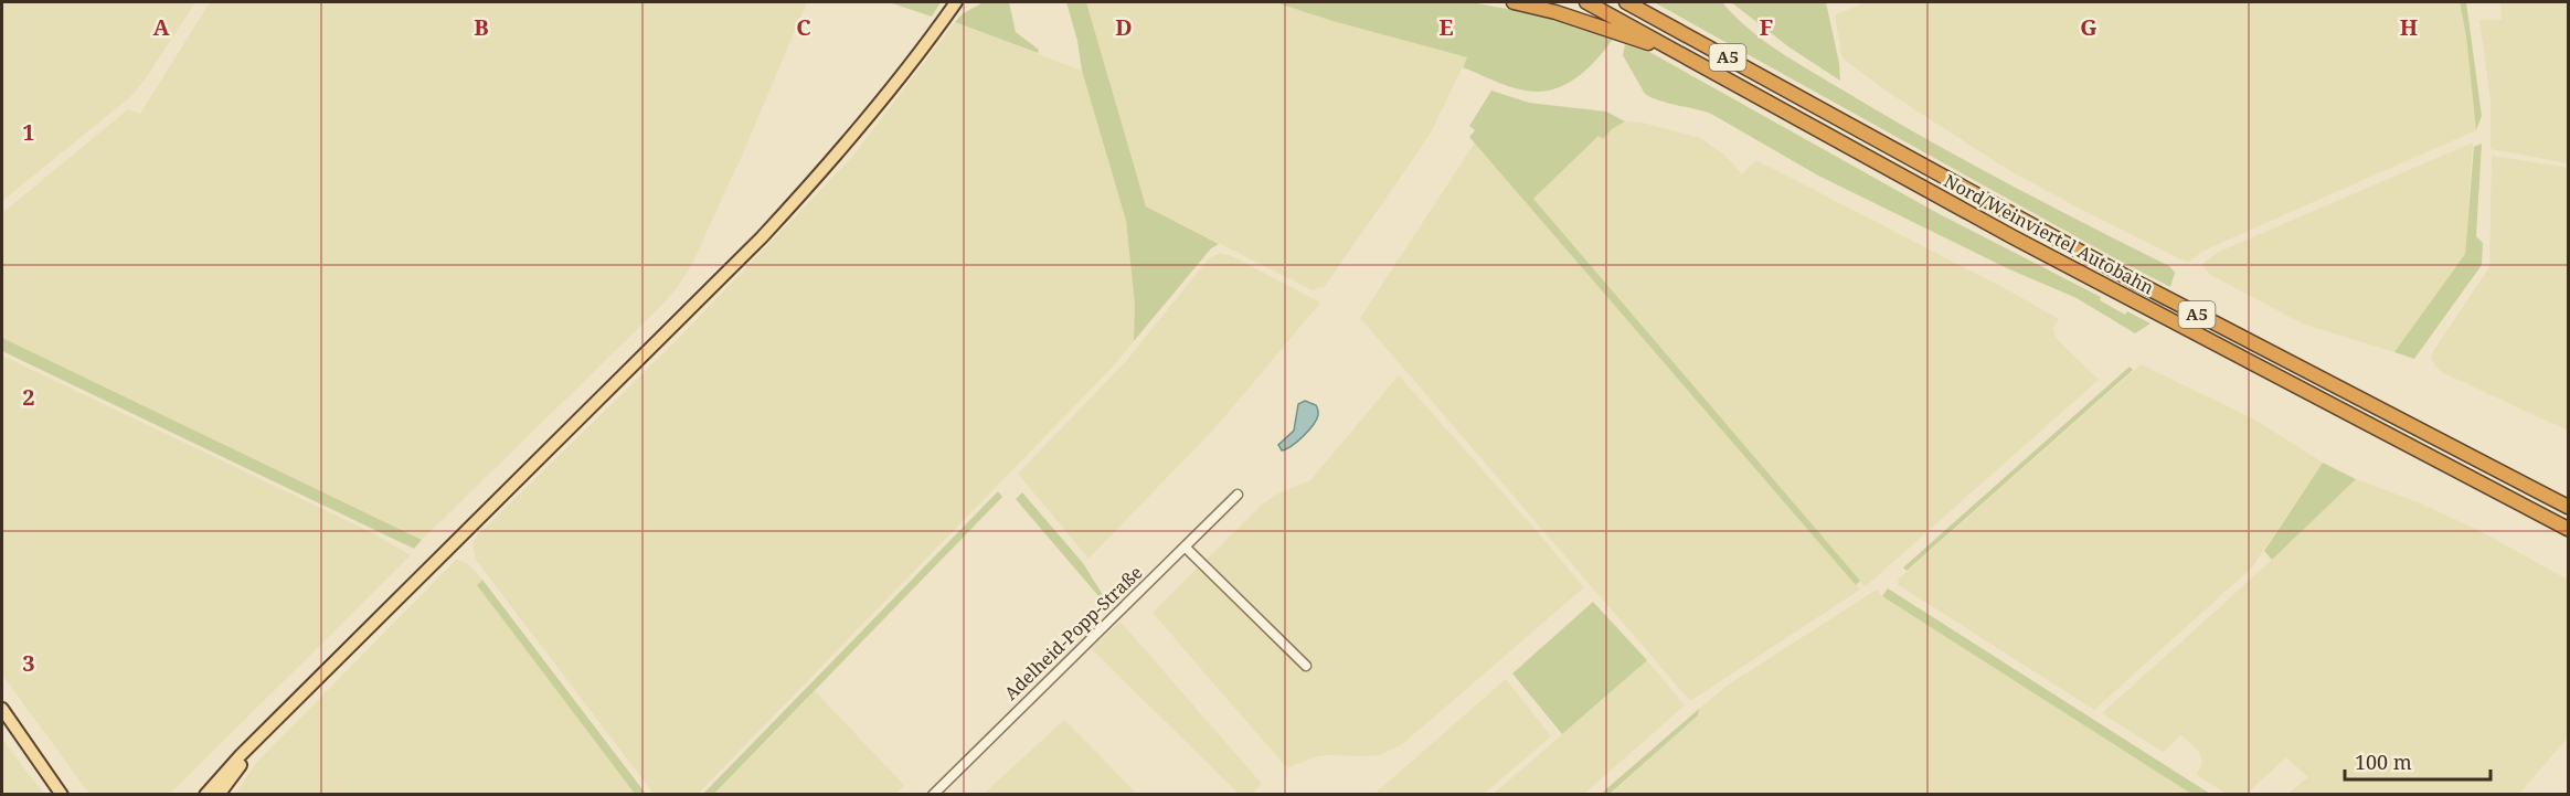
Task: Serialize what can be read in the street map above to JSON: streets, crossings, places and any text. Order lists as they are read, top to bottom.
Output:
{
  "streets": {
    "highway": ["A5", "Nord/Weinviertel Autobahn"],
    "street": ["Adelheid-Popp-Straße"]
  },
  "scale_bar": "100 m",
  "grid": {
    "columns": [
      "A",
      "B",
      "C",
      "D",
      "E",
      "F",
      "G",
      "H"
    ],
    "rows": ["1", "2", "3"]
  }
}
